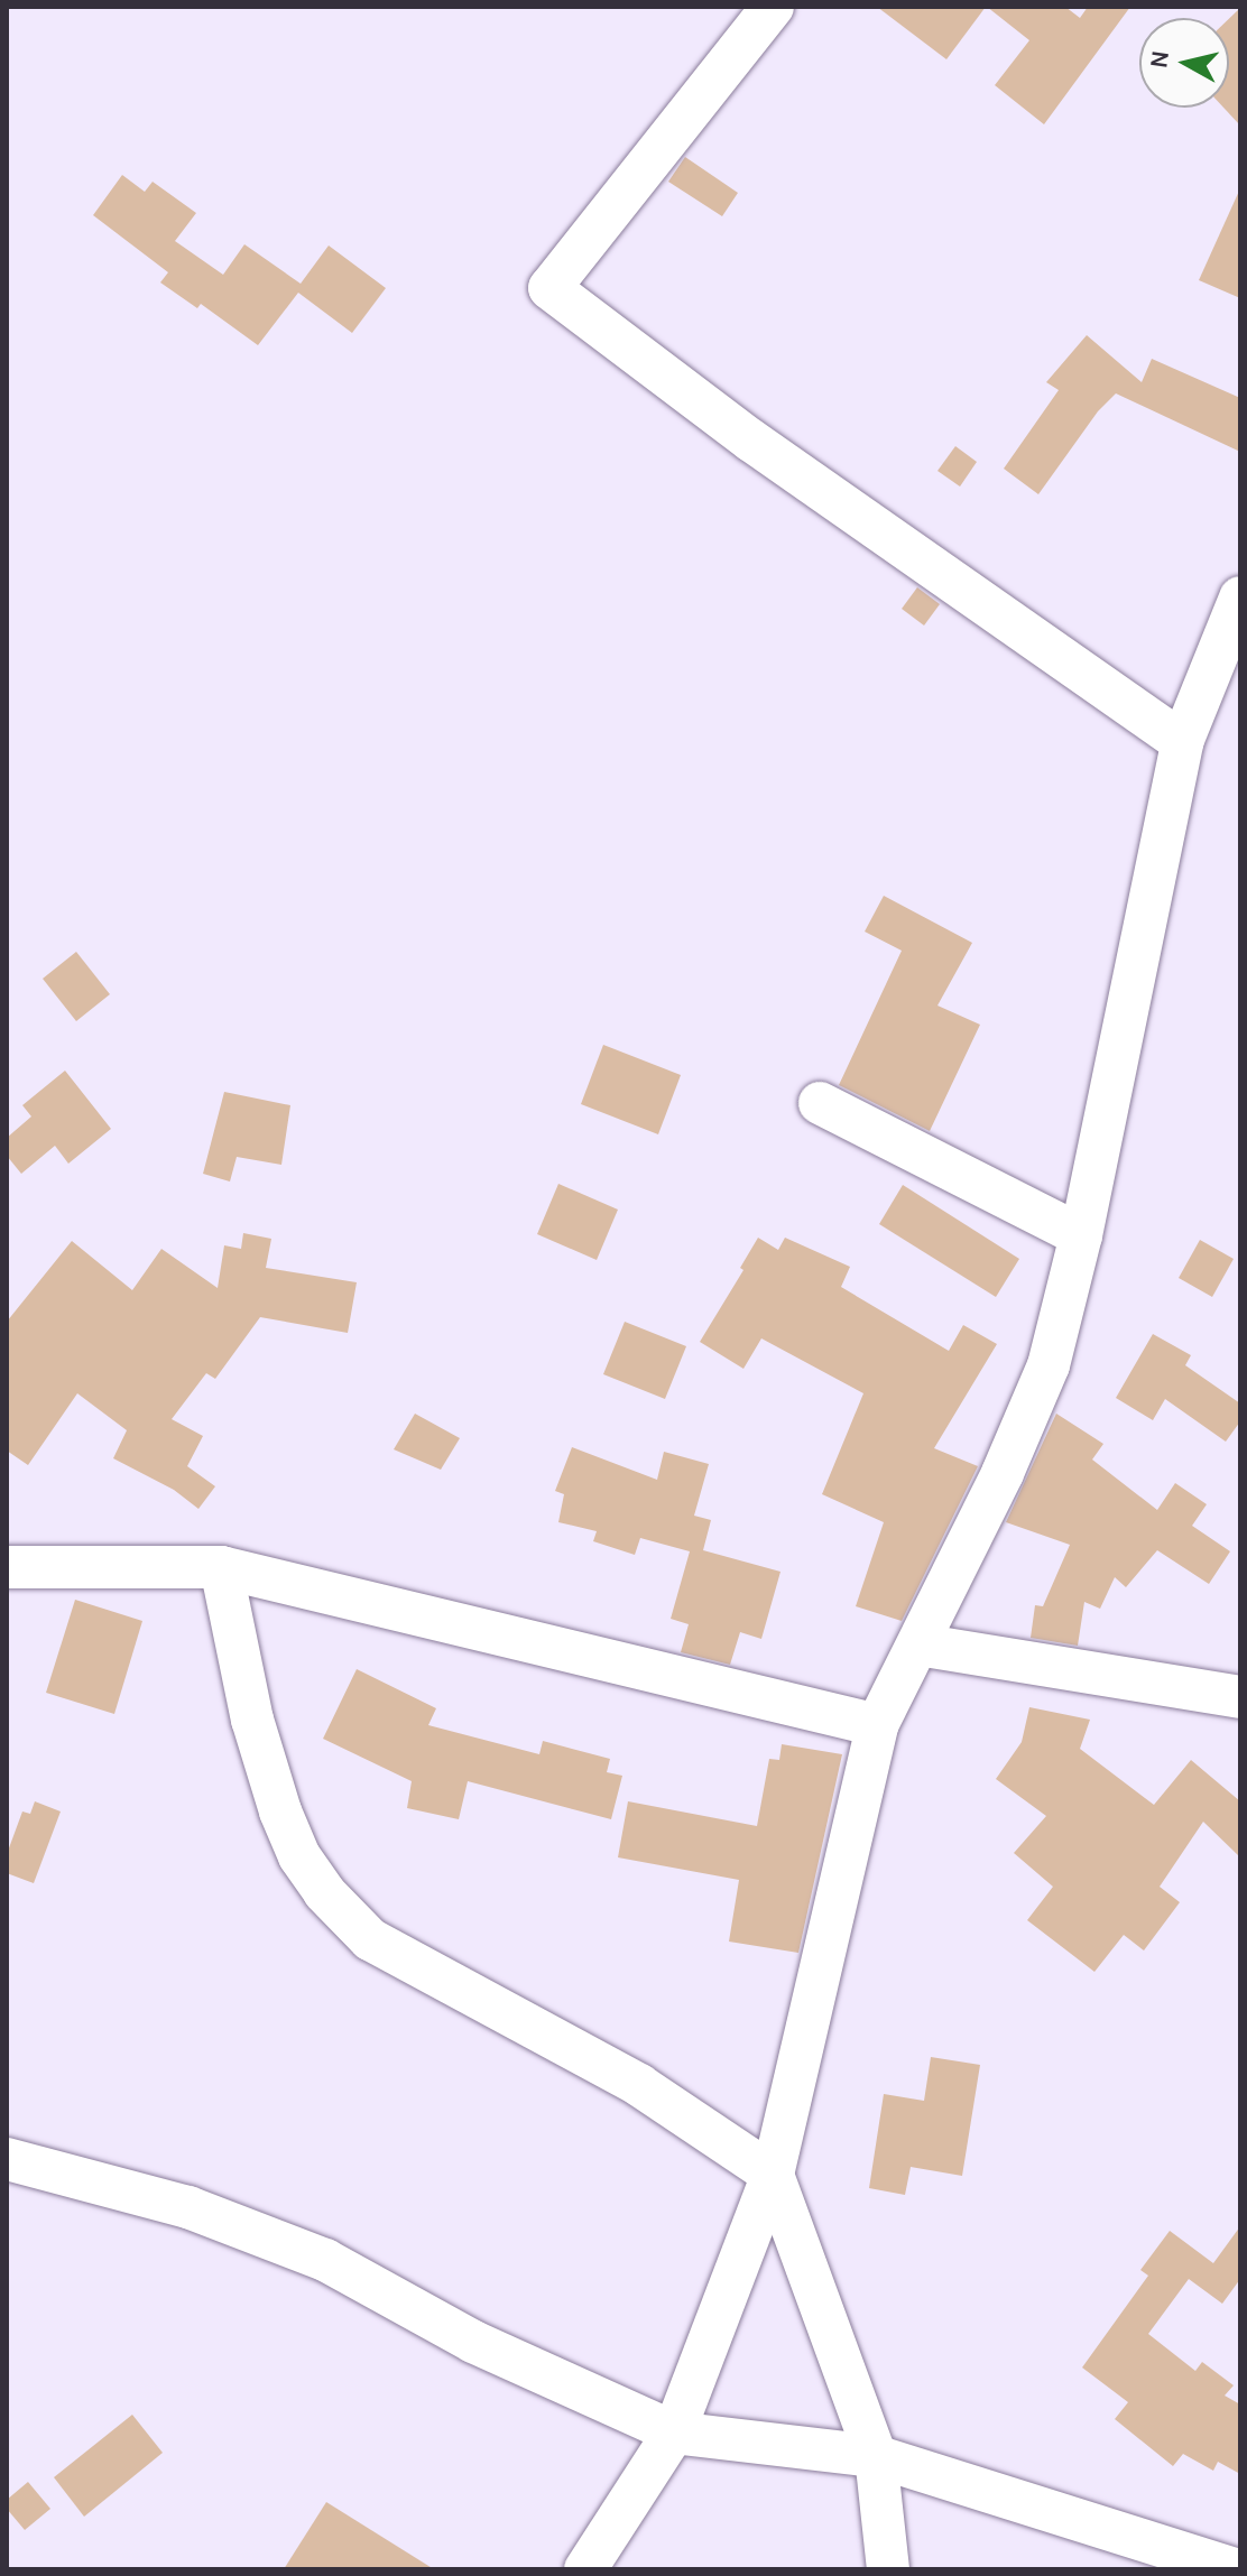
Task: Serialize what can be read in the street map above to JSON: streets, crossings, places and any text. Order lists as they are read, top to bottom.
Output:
{
  "north": "left"
}
